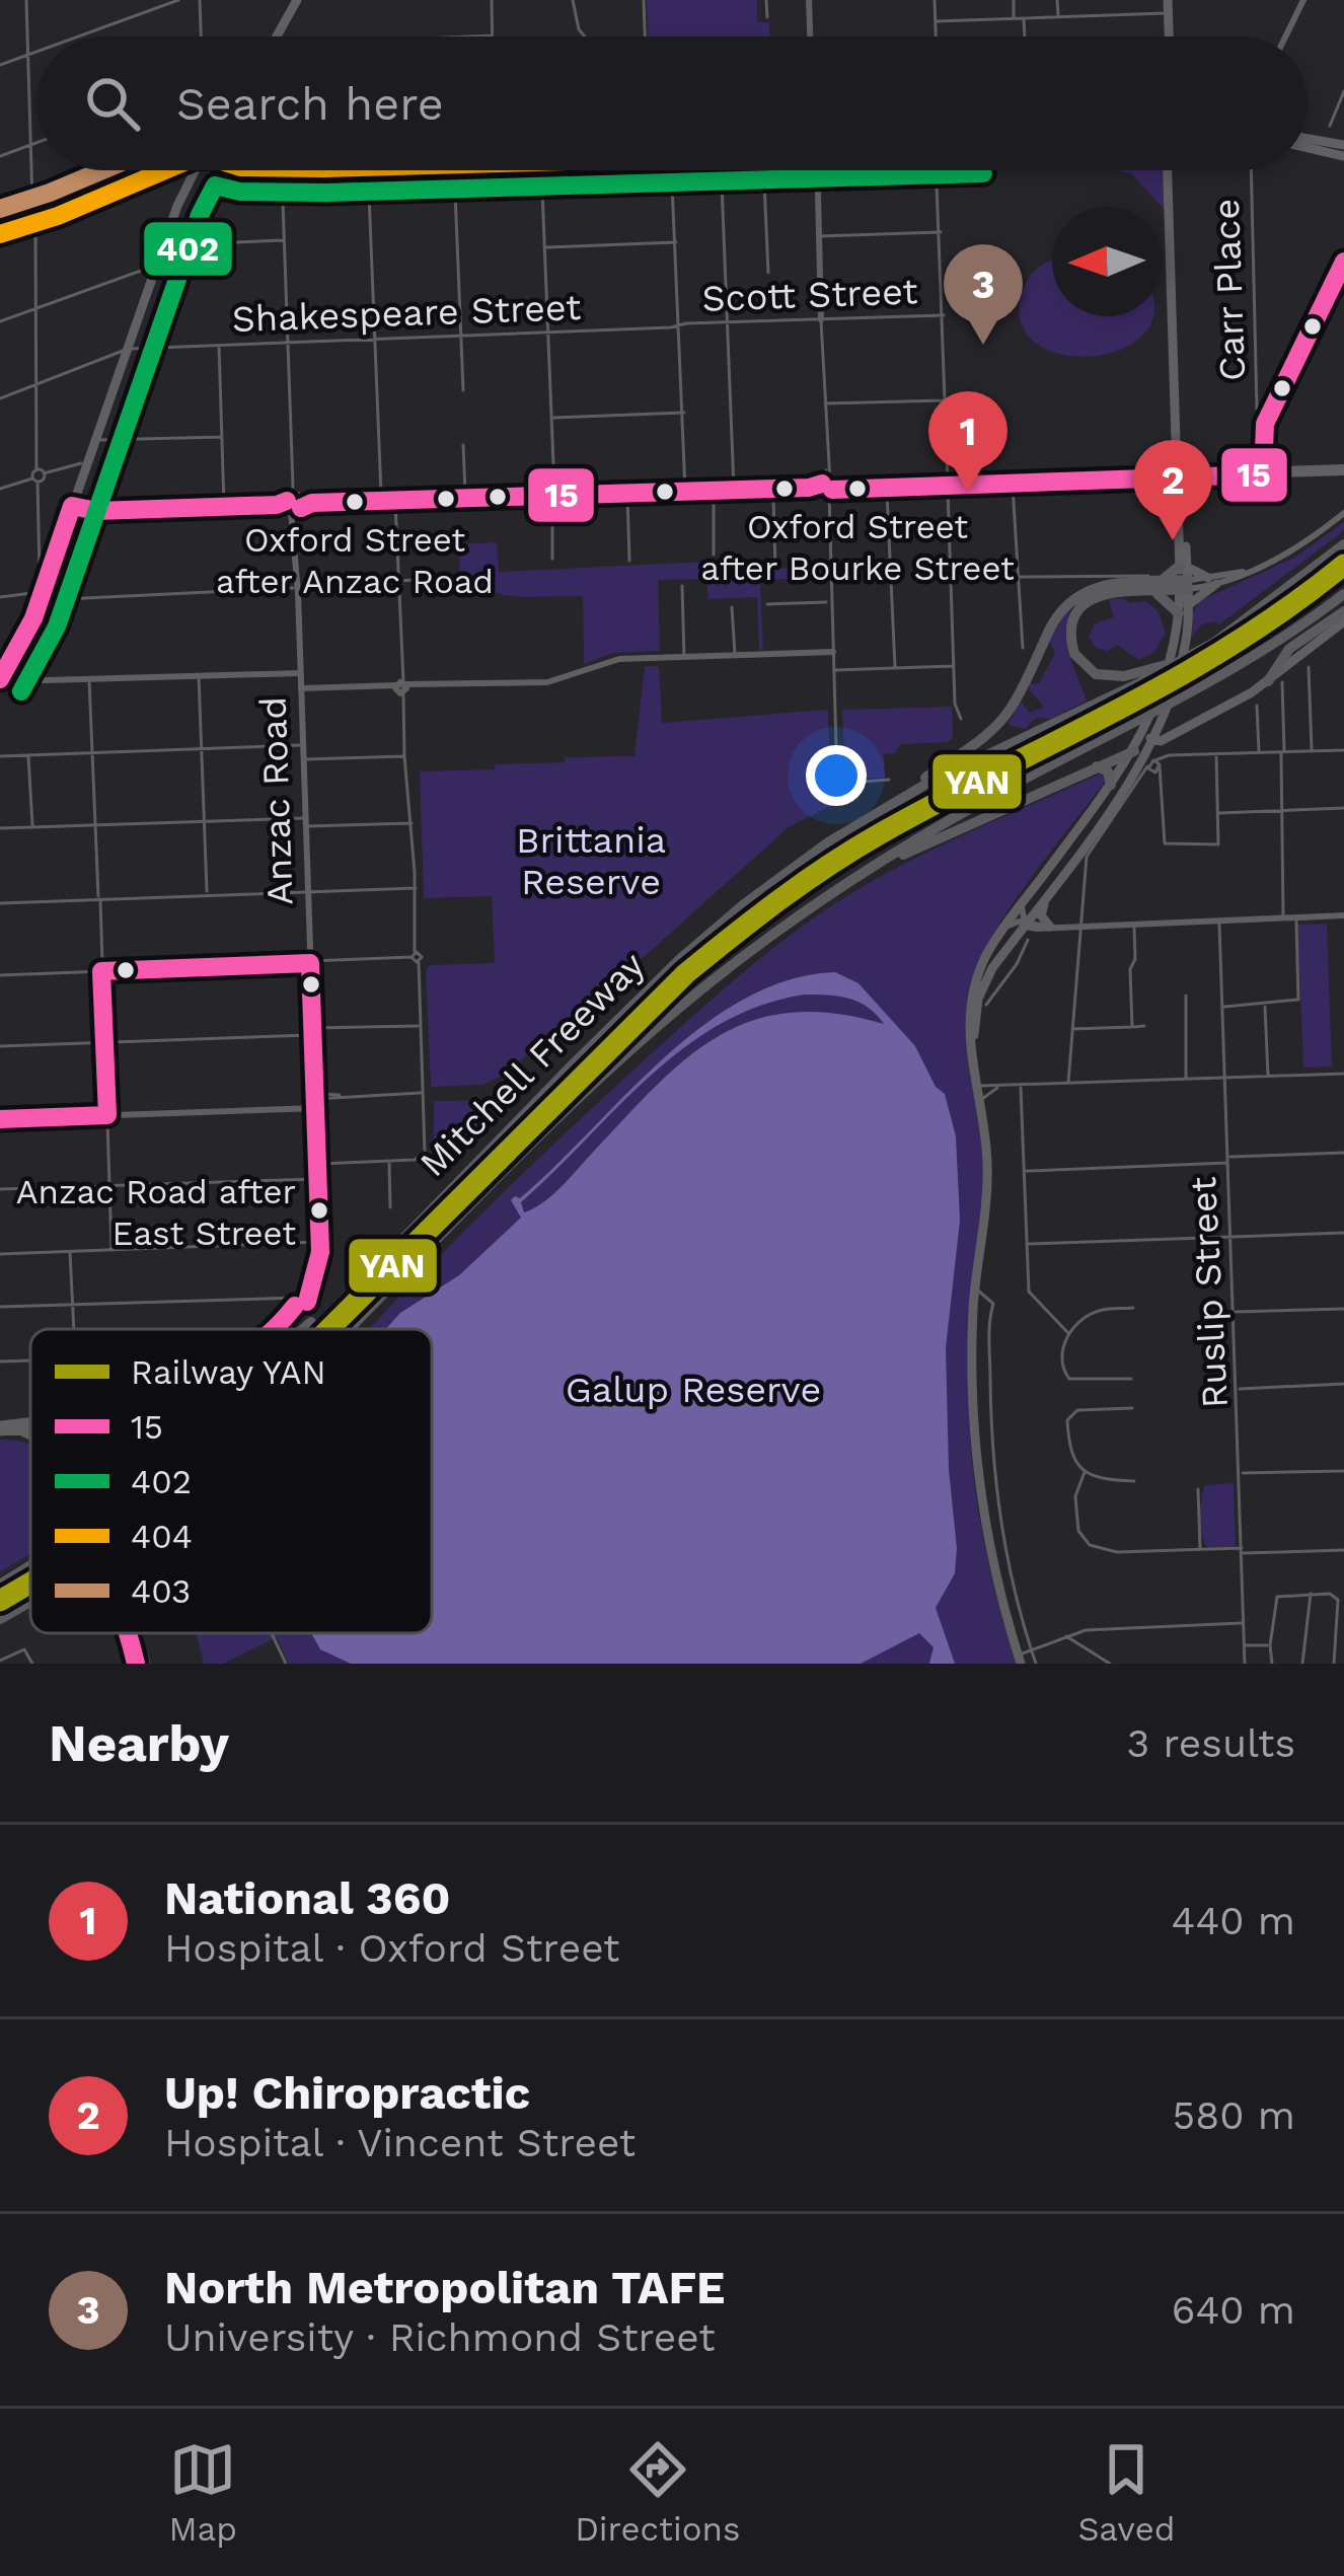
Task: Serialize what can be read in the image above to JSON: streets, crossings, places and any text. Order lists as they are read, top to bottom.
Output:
{
  "streets": {
    "highway": ["Mitchell Freeway"],
    "main road": ["Anzac Road"],
    "street": [
      "Carr Place",
      "Scott Street",
      "Shakespeare Street",
      "Ruslip Street"
    ]
  },
  "crossings": [
    ["Scott Street", "Shakespeare Street"],
    ["Shakespeare Street", "Anzac Road"]
  ],
  "parks": ["Brittania Reserve", "Galup Reserve"],
  "places": ["Oxford Street after Bourke Street", "Oxford Street after Anzac Road", "Anzac Road after East Street"],
  "lines": [
    "transit line 404",
    "transit line 403",
    "transit line 402",
    "transit line 15",
    "rail line YAN"
  ],
  "legend": [
    "Railway YAN",
    "15",
    "402",
    "404",
    "403"
  ],
  "north": "left",
  "page": {
    "search": "Search here",
    "pins": ["3", "1", "2"],
    "heading": ["Nearby", "3 results"],
    "list": [
      {
        "mark": "1",
        "name": "National 360",
        "note": "Hospital · Oxford Street",
        "value": "440 m"
      },
      {
        "mark": "2",
        "name": "Up! Chiropractic",
        "note": "Hospital · Vincent Street",
        "value": "580 m"
      },
      {
        "mark": "3",
        "name": "North Metropolitan TAFE",
        "note": "University · Richmond Street",
        "value": "640 m"
      }
    ],
    "nav": ["Map", "Directions", "Saved"]
  }
}
